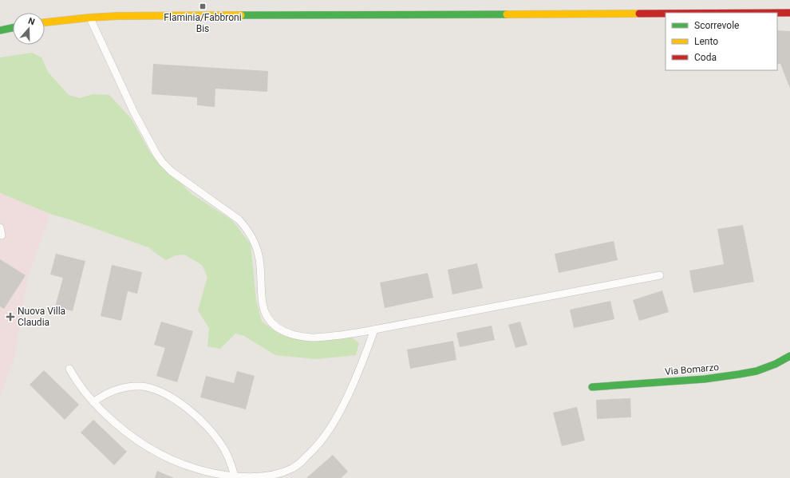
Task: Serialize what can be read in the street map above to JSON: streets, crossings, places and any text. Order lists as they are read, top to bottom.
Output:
{
  "streets": {
    "main road": ["Via Bomarzo"]
  },
  "places": {
    "transit": ["Flaminia/Fabbroni Bis"],
    "health": ["Nuova Villa Claudia"]
  },
  "legend": ["Scorrevole", "Lento", "Coda"],
  "north": "top"
}
